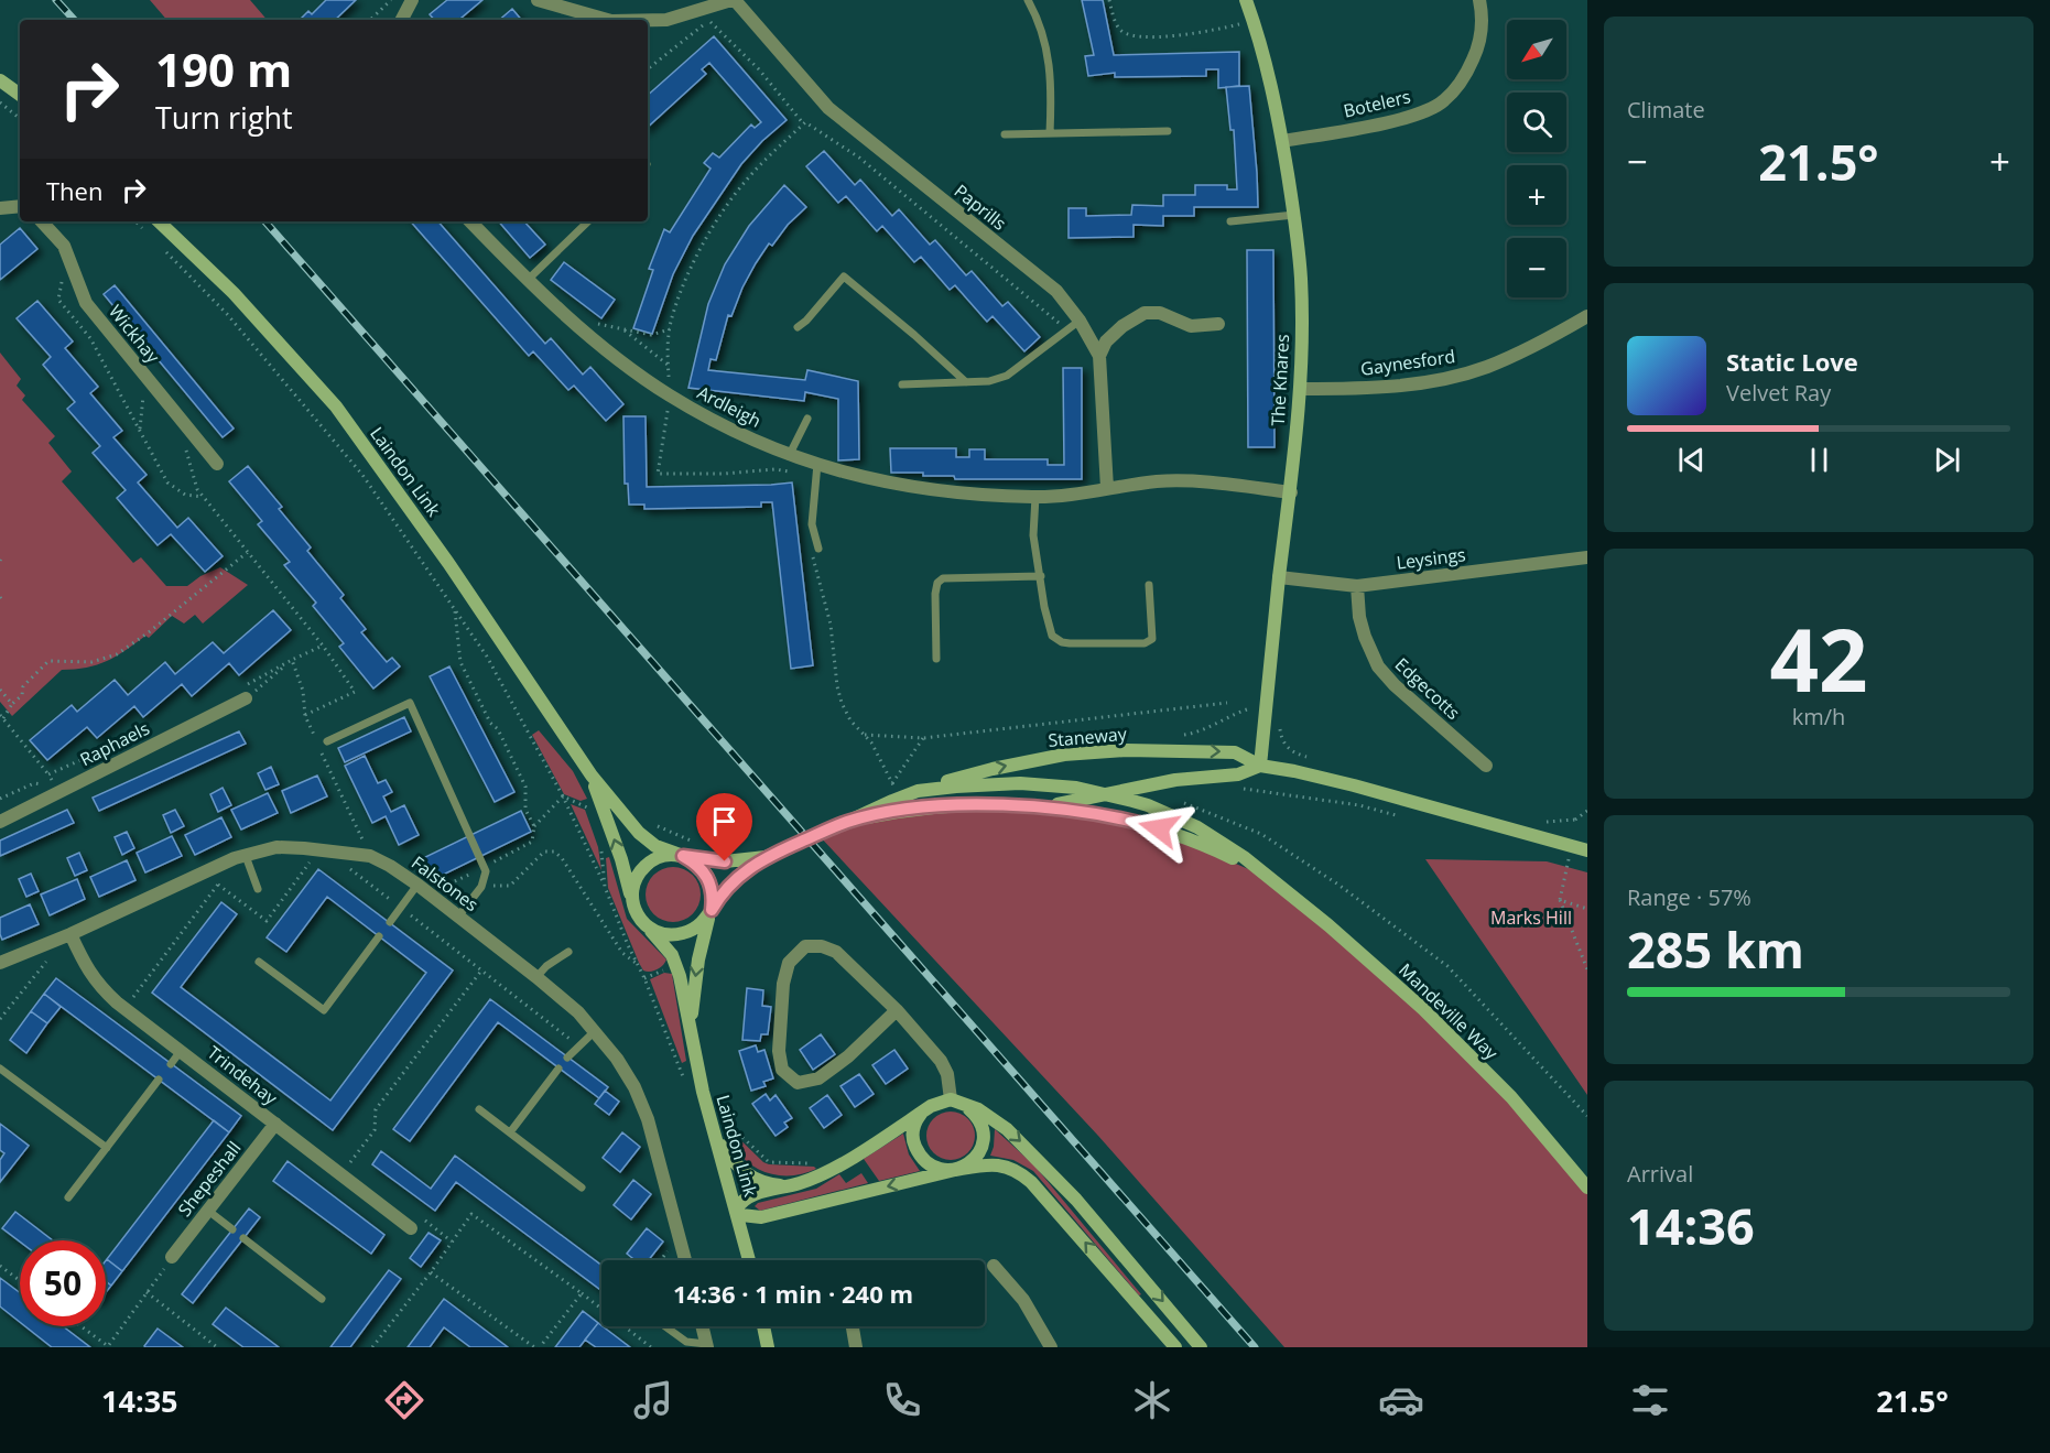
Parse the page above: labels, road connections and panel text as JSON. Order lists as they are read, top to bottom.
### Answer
{
  "streets": {
    "main road": [
      "The Knares",
      "Laindon Link",
      "Staneway",
      "Mandeville Way"
    ],
    "street": [
      "Botelers",
      "Paprills",
      "Wickhay",
      "Gaynesford",
      "Ardleigh",
      "Leysings",
      "Edgecotts",
      "Raphaels",
      "Falstones",
      "Trindehay",
      "Shepeshall"
    ]
  },
  "crossings": [
    ["Botelers", "The Knares"],
    ["Paprills", "Ardleigh"],
    ["Gaynesford", "The Knares"],
    ["The Knares", "Ardleigh"],
    ["The Knares", "Leysings"],
    ["The Knares", "Staneway"],
    ["Laindon Link", "Mandeville Way"],
    ["Leysings", "Edgecotts"],
    ["Staneway", "Mandeville Way"],
    ["Falstones", "Trindehay"],
    ["Trindehay", "Shepeshall"]
  ],
  "parks": ["Marks Hill"],
  "north": "bottom left",
  "page": {
    "tile": [
      "Climate",
      ["42", "km/h"],
      ["Range · 57%", "285 km"],
      ["Arrival", "14:36"]
    ],
    "map_buttons": ["+", "−"],
    "turn": ["190 m", "Turn right"],
    "heat": ["−", "21.5°", "+"],
    "then": "Then",
    "song": ["Static Love", "Velvet Ray"],
    "limit": "50",
    "trip": "14:36 · 1 min · 240 m",
    "tabs": ["14:35", "21.5°"]
  }
}
